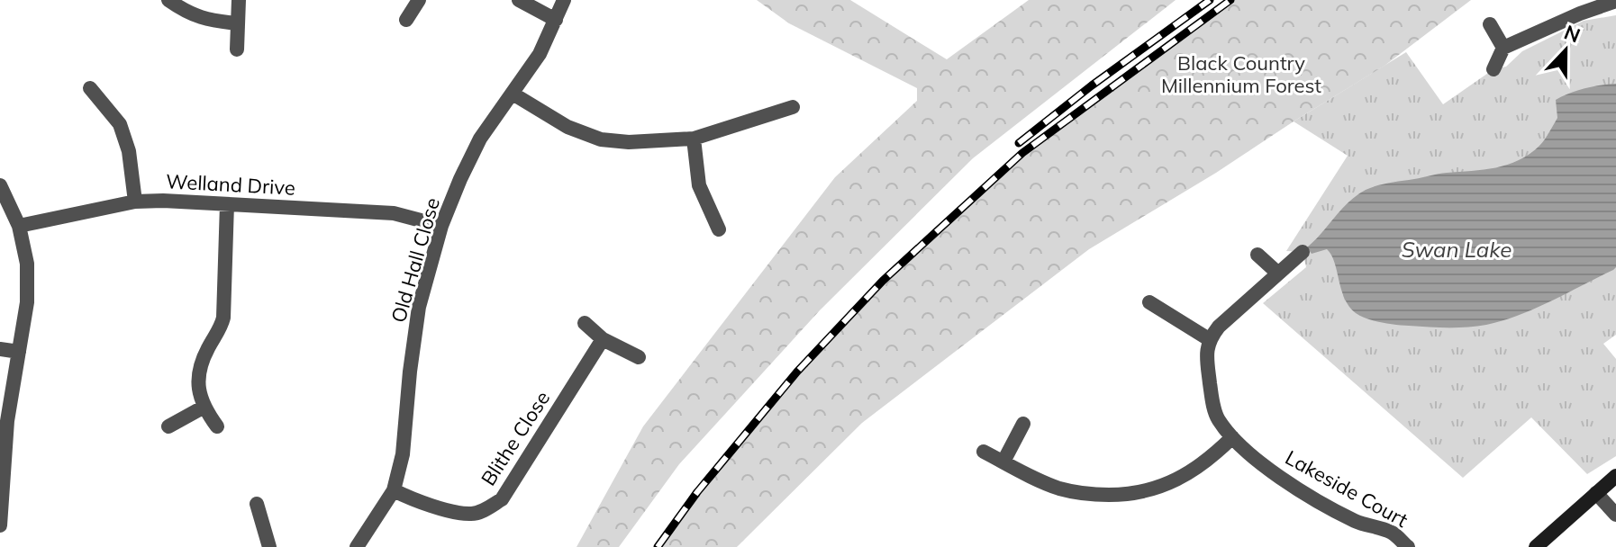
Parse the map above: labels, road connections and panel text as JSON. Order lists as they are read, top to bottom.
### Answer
{
  "streets": {
    "street": [
      "Welland Drive",
      "Old Hall Close",
      "Blithe Close",
      "Lakeside Court"
    ]
  },
  "crossings": [
    ["Welland Drive", "Old Hall Close"],
    ["Old Hall Close", "Blithe Close"]
  ],
  "water": ["Swan Lake"],
  "parks": ["Black Country Millennium Forest"],
  "north": "top"
}
